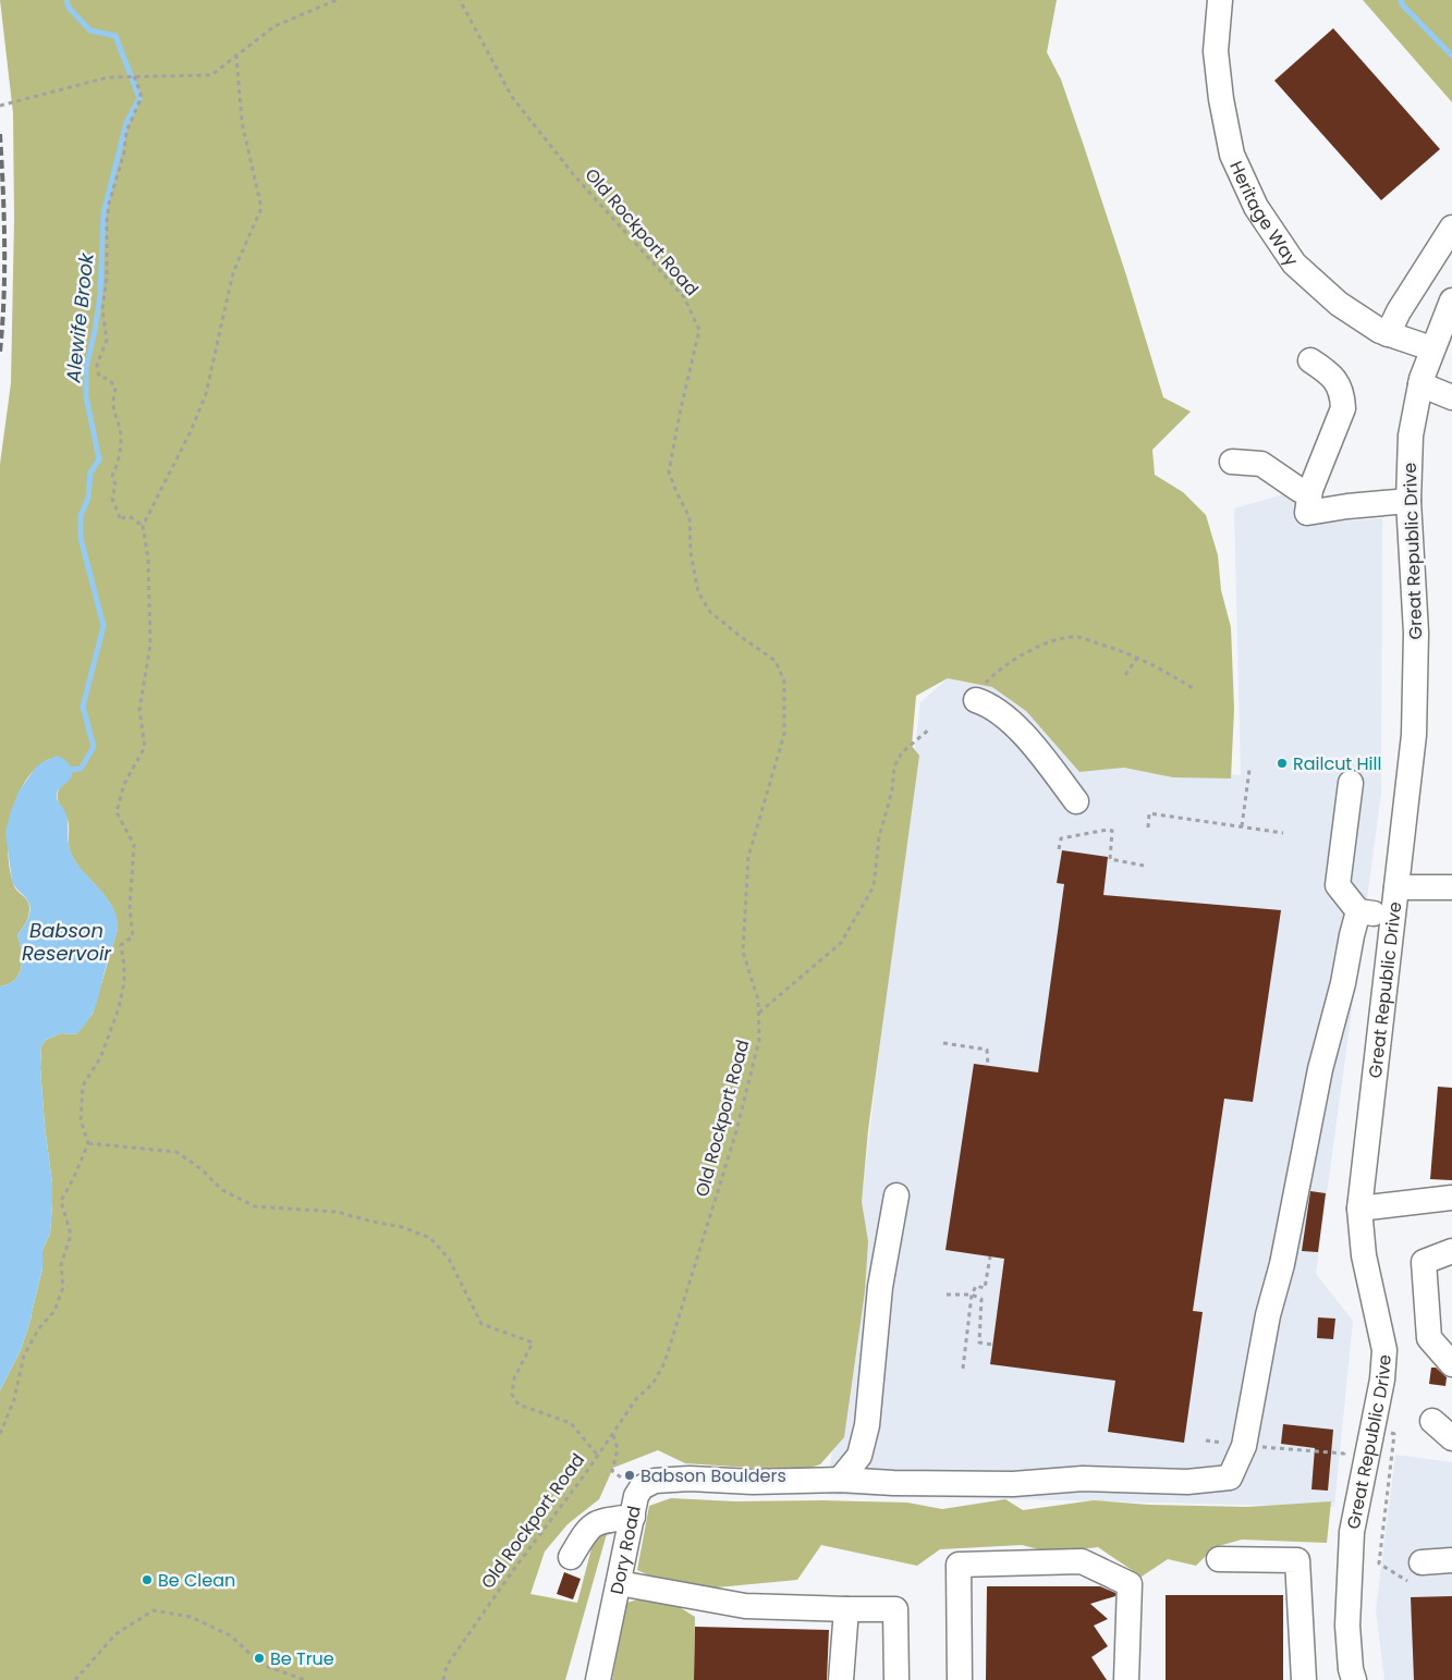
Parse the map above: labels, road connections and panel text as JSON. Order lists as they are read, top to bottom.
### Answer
{
  "streets": {
    "street": ["Heritage Way", "Great Republic Drive", "Dory Road"],
    "path": ["Old Rockport Road"]
  },
  "crossings": [
    ["Heritage Way", "Great Republic Drive"]
  ],
  "water": ["Alewife Brook", "Babson Reservoir"],
  "places": [
    "Railcut Hill",
    "Babson Boulders",
    "Be Clean",
    "Be True"
  ]
}
